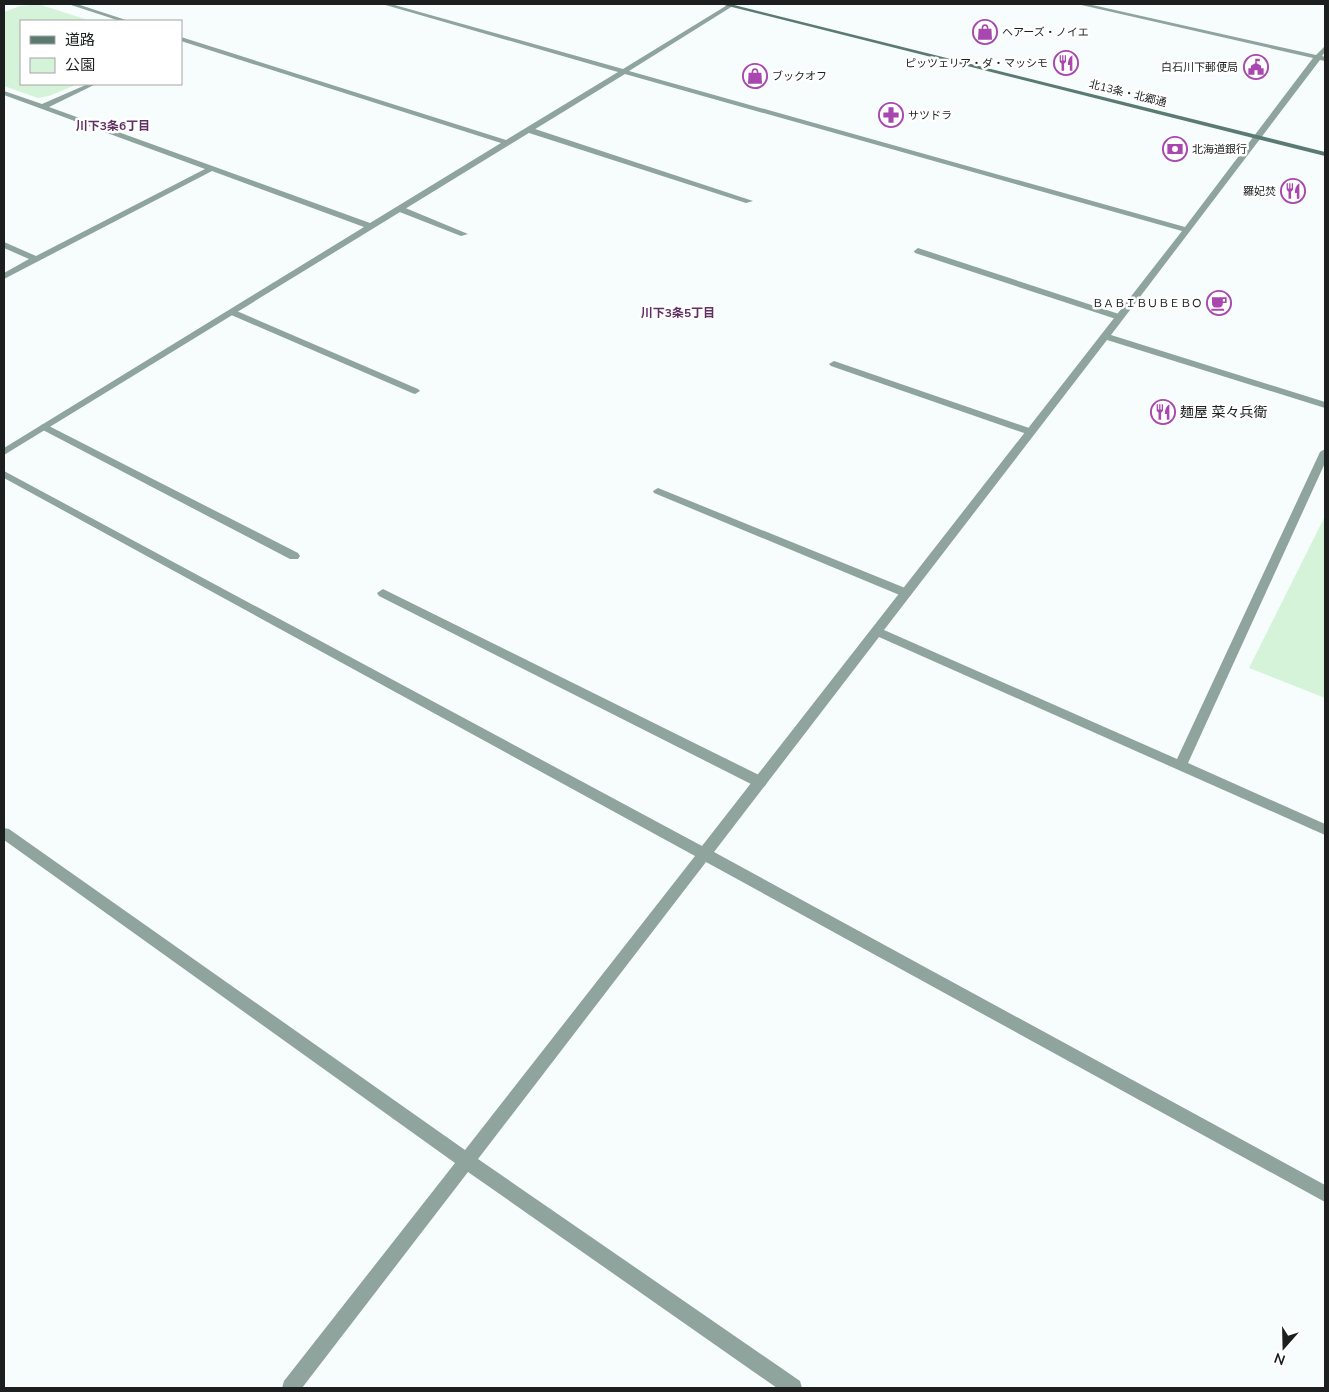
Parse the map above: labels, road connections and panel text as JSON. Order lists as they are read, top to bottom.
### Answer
{
  "streets": {
    "main road": ["北13条・北郷通"]
  },
  "districts": ["川下3条6丁目", "川下3条5丁目"],
  "places": {
    "shop": ["ヘアーズ・ノイエ", "ブックオフ"],
    "restaurant": ["ピッツェリア・ダ・マッシモ", "羅妃焚", "麺屋 菜々兵衛"],
    "public building": ["白石川下郵便局"],
    "pharmacy": ["サツドラ"],
    "bank": ["北海道銀行"],
    "cafe": ["ＢＡＢＩＢＵＢＥＢＯ"]
  },
  "legend": ["道路", "公園"],
  "north": "bottom"
}
